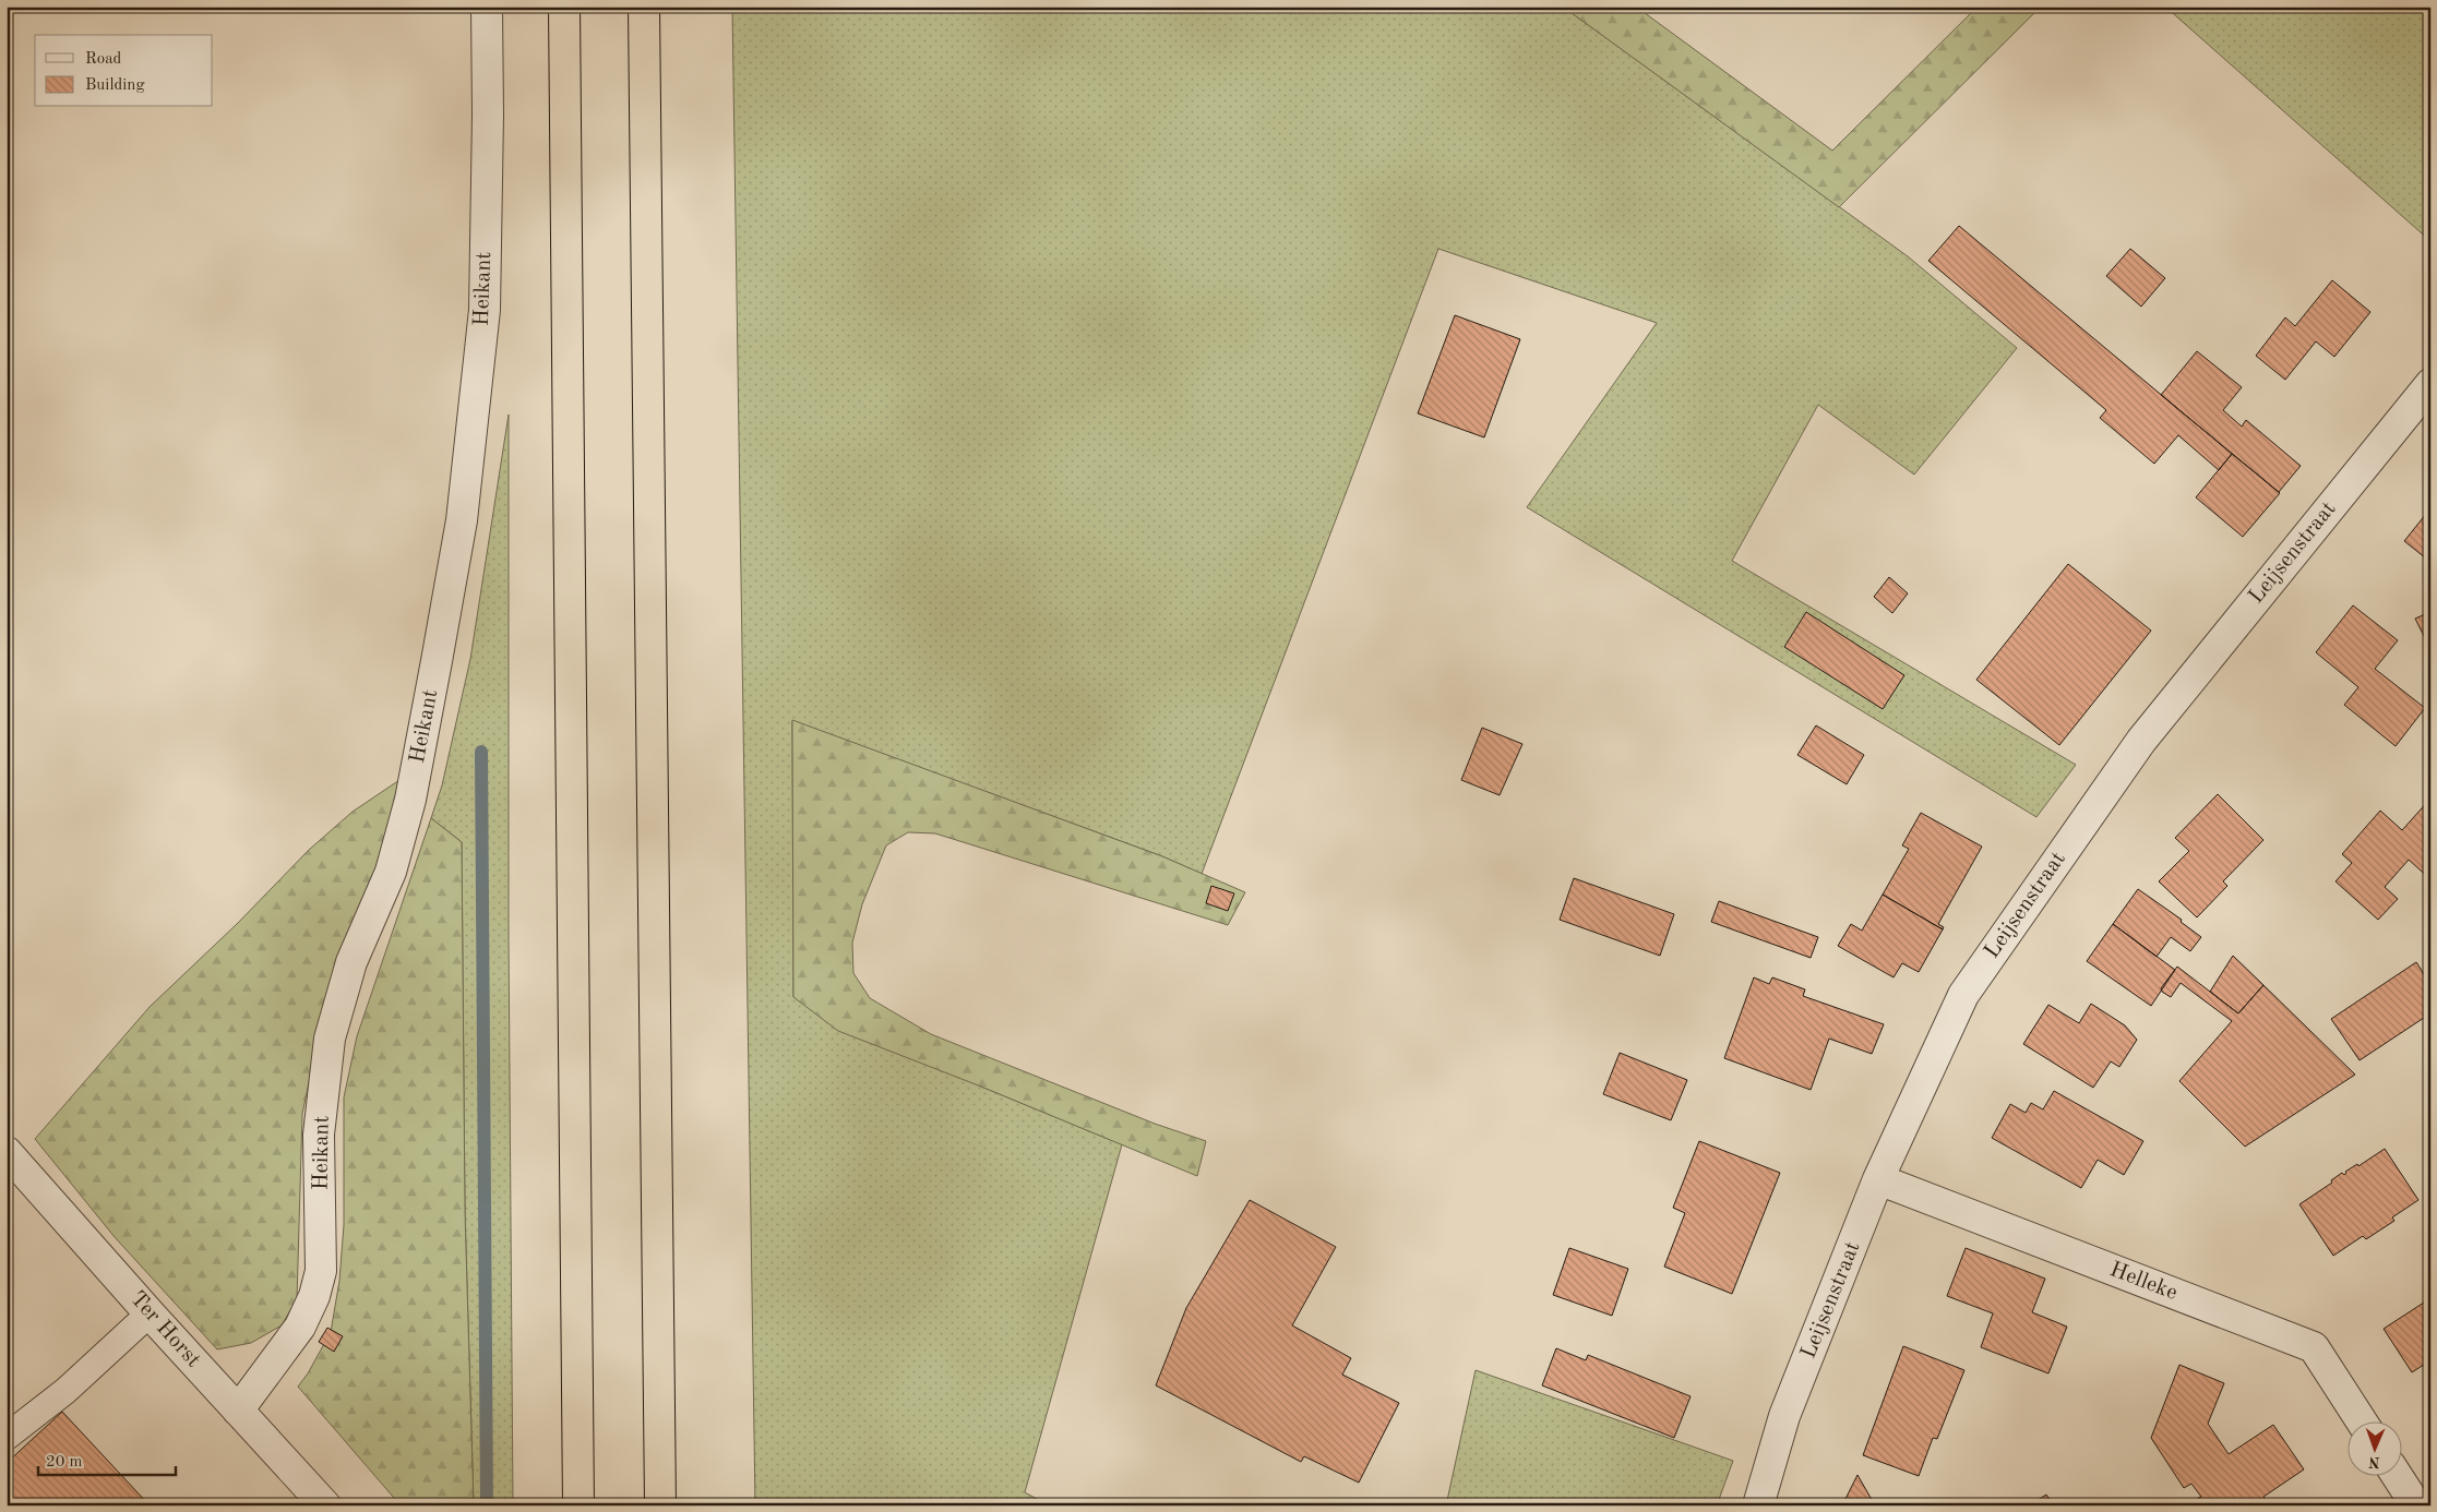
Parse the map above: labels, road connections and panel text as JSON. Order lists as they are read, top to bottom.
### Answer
{
  "streets": {
    "street": [
      "Heikant",
      "Leijsenstraat",
      "Helleke",
      "Ter Horst"
    ]
  },
  "crossings": [
    ["Heikant", "Ter Horst"],
    ["Leijsenstraat", "Helleke"]
  ],
  "legend": ["Road", "Building"],
  "scale_bar": "20 m",
  "north": "bottom"
}
